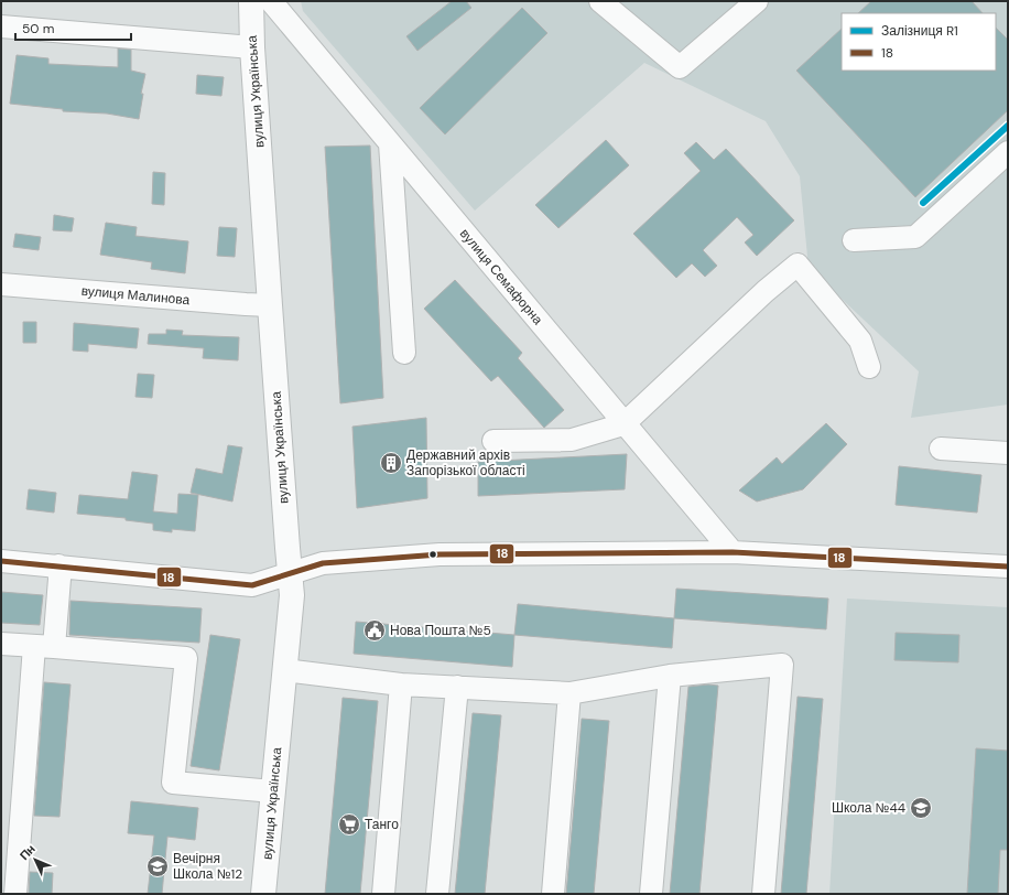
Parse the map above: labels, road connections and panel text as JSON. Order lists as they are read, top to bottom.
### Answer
{
  "streets": {
    "main road": ["вулиця Українська"],
    "street": ["вулиця Семафорна", "вулиця Малинова"]
  },
  "crossings": [
    ["вулиця Українська", "вулиця Малинова"]
  ],
  "places": {
    "building": ["Державний архів Запорізької області"],
    "public building": ["Нова Пошта №5"],
    "school or university": ["Школа №44", "Вечірня Школа №12"],
    "supermarket": ["Танго"]
  },
  "lines": ["rail line R1", "transit line 18"],
  "legend": ["Залізниця R1", "18"],
  "scale_bar": "50 m",
  "north": "top left"
}
